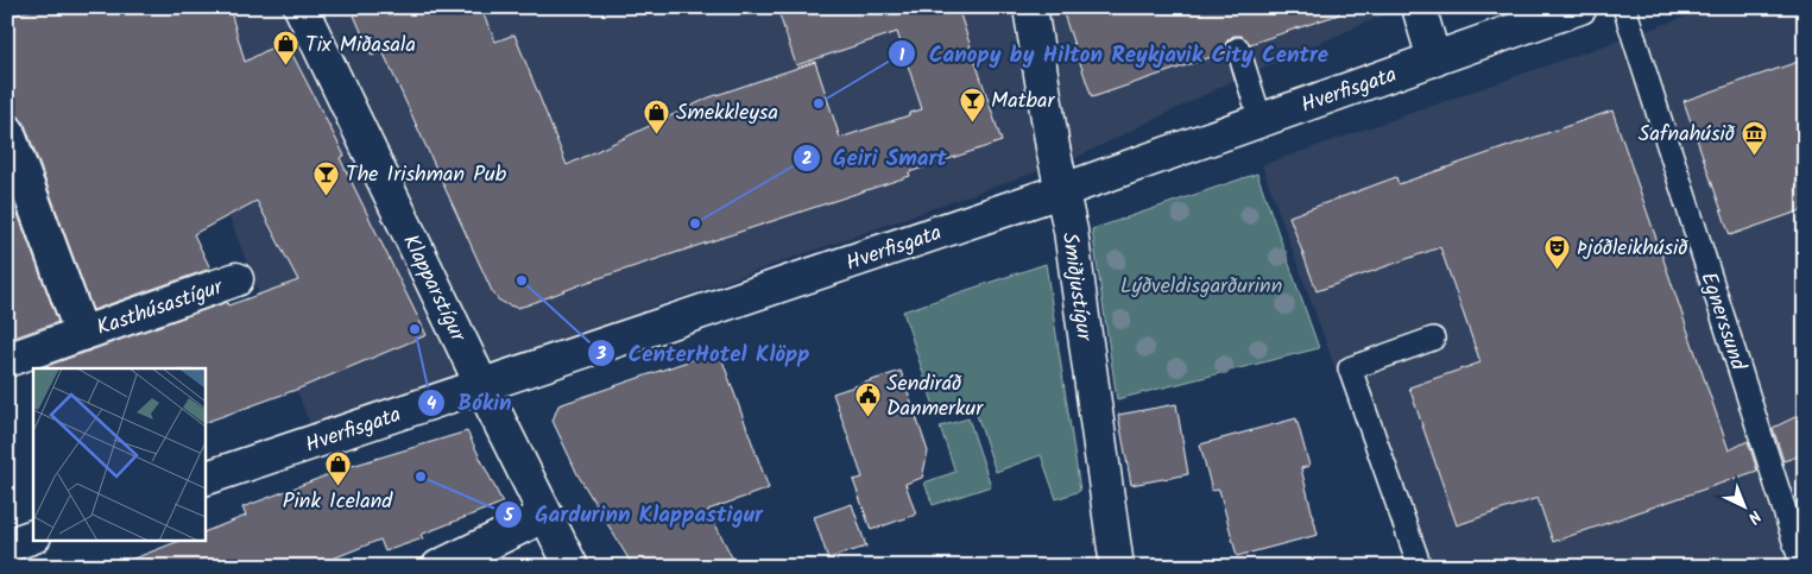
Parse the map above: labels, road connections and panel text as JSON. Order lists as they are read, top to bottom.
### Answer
{
  "streets": {
    "street": [
      "Hverfisgata",
      "Smiðjustígur",
      "Klapparstígur",
      "Kasthúsastígur"
    ],
    "lane": ["Egnerssund"]
  },
  "crossings": [
    ["Hverfisgata", "Smiðjustígur"],
    ["Hverfisgata", "Klapparstígur"]
  ],
  "parks": ["Lýðveldisgarðurinn"],
  "places": {
    "shop": ["Tix Miðasala", "Smekkleysa", "Pink Iceland"],
    "other": [
      "Canopy by Hilton Reykjavik City Centre",
      "Geiri Smart",
      "CenterHotel Klöpp",
      "Bókin",
      "Gardurinn Klappastigur"
    ],
    "bar": ["Matbar", "The Irishman Pub"],
    "museum": ["Safnahúsið"],
    "theatre": ["Þjóðleikhúsið"],
    "public building": ["Sendiráð Danmerkur"]
  },
  "north": "bottom right"
}
